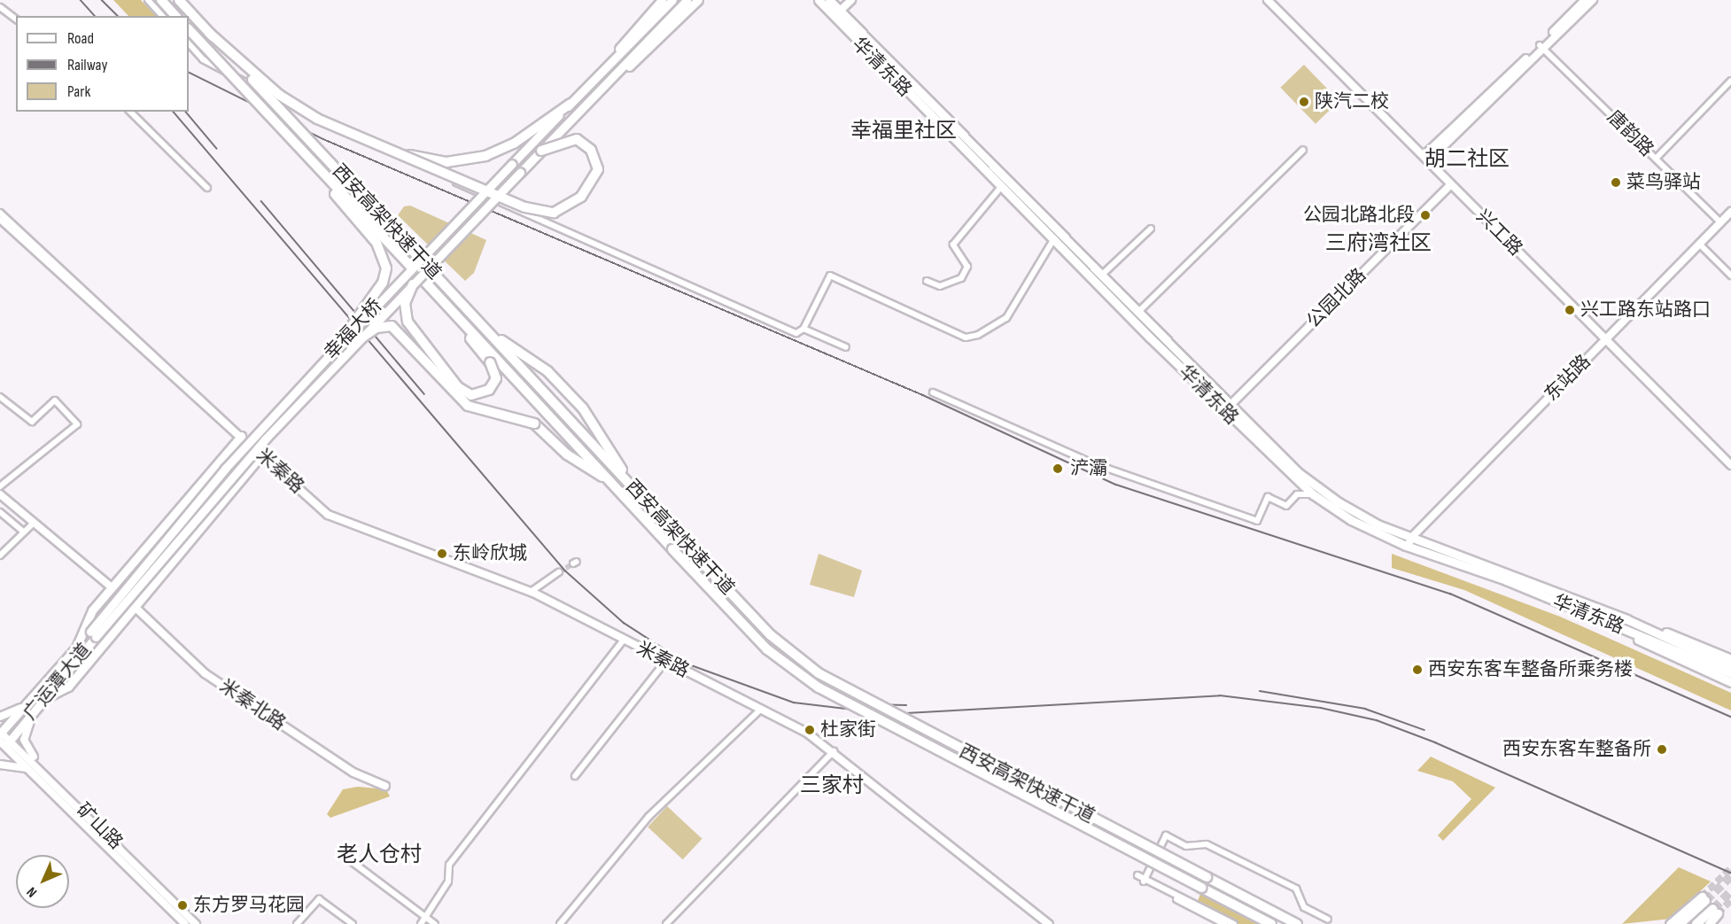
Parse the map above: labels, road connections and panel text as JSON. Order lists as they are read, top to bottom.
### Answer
{
  "streets": {
    "highway": ["西安高架快速干道"],
    "main road": ["华清东路", "幸福大桥", "广运潭大道"],
    "street": [
      "唐韵路",
      "兴工路",
      "公园北路",
      "东站路",
      "米秦路",
      "米秦北路",
      "矿山路"
    ]
  },
  "crossings": [
    ["华清东路", "公园北路"],
    ["华清东路", "东站路"],
    ["唐韵路", "东站路"],
    ["兴工路", "公园北路"],
    ["兴工路", "东站路"],
    ["幸福大桥", "广运潭大道"],
    ["广运潭大道", "矿山路"]
  ],
  "districts": [
    "幸福里社区",
    "胡二社区",
    "三府湾社区",
    "三家村",
    "老人仓村"
  ],
  "places": [
    "陕汽二校",
    "菜鸟驿站",
    "公园北路北段",
    "兴工路东站路口",
    "浐灞",
    "东岭欣城",
    "西安东客车整备所乘务楼",
    "杜家街",
    "西安东客车整备所",
    "东方罗马花园"
  ],
  "legend": ["Road", "Railway", "Park"],
  "north": "bottom left"
}
